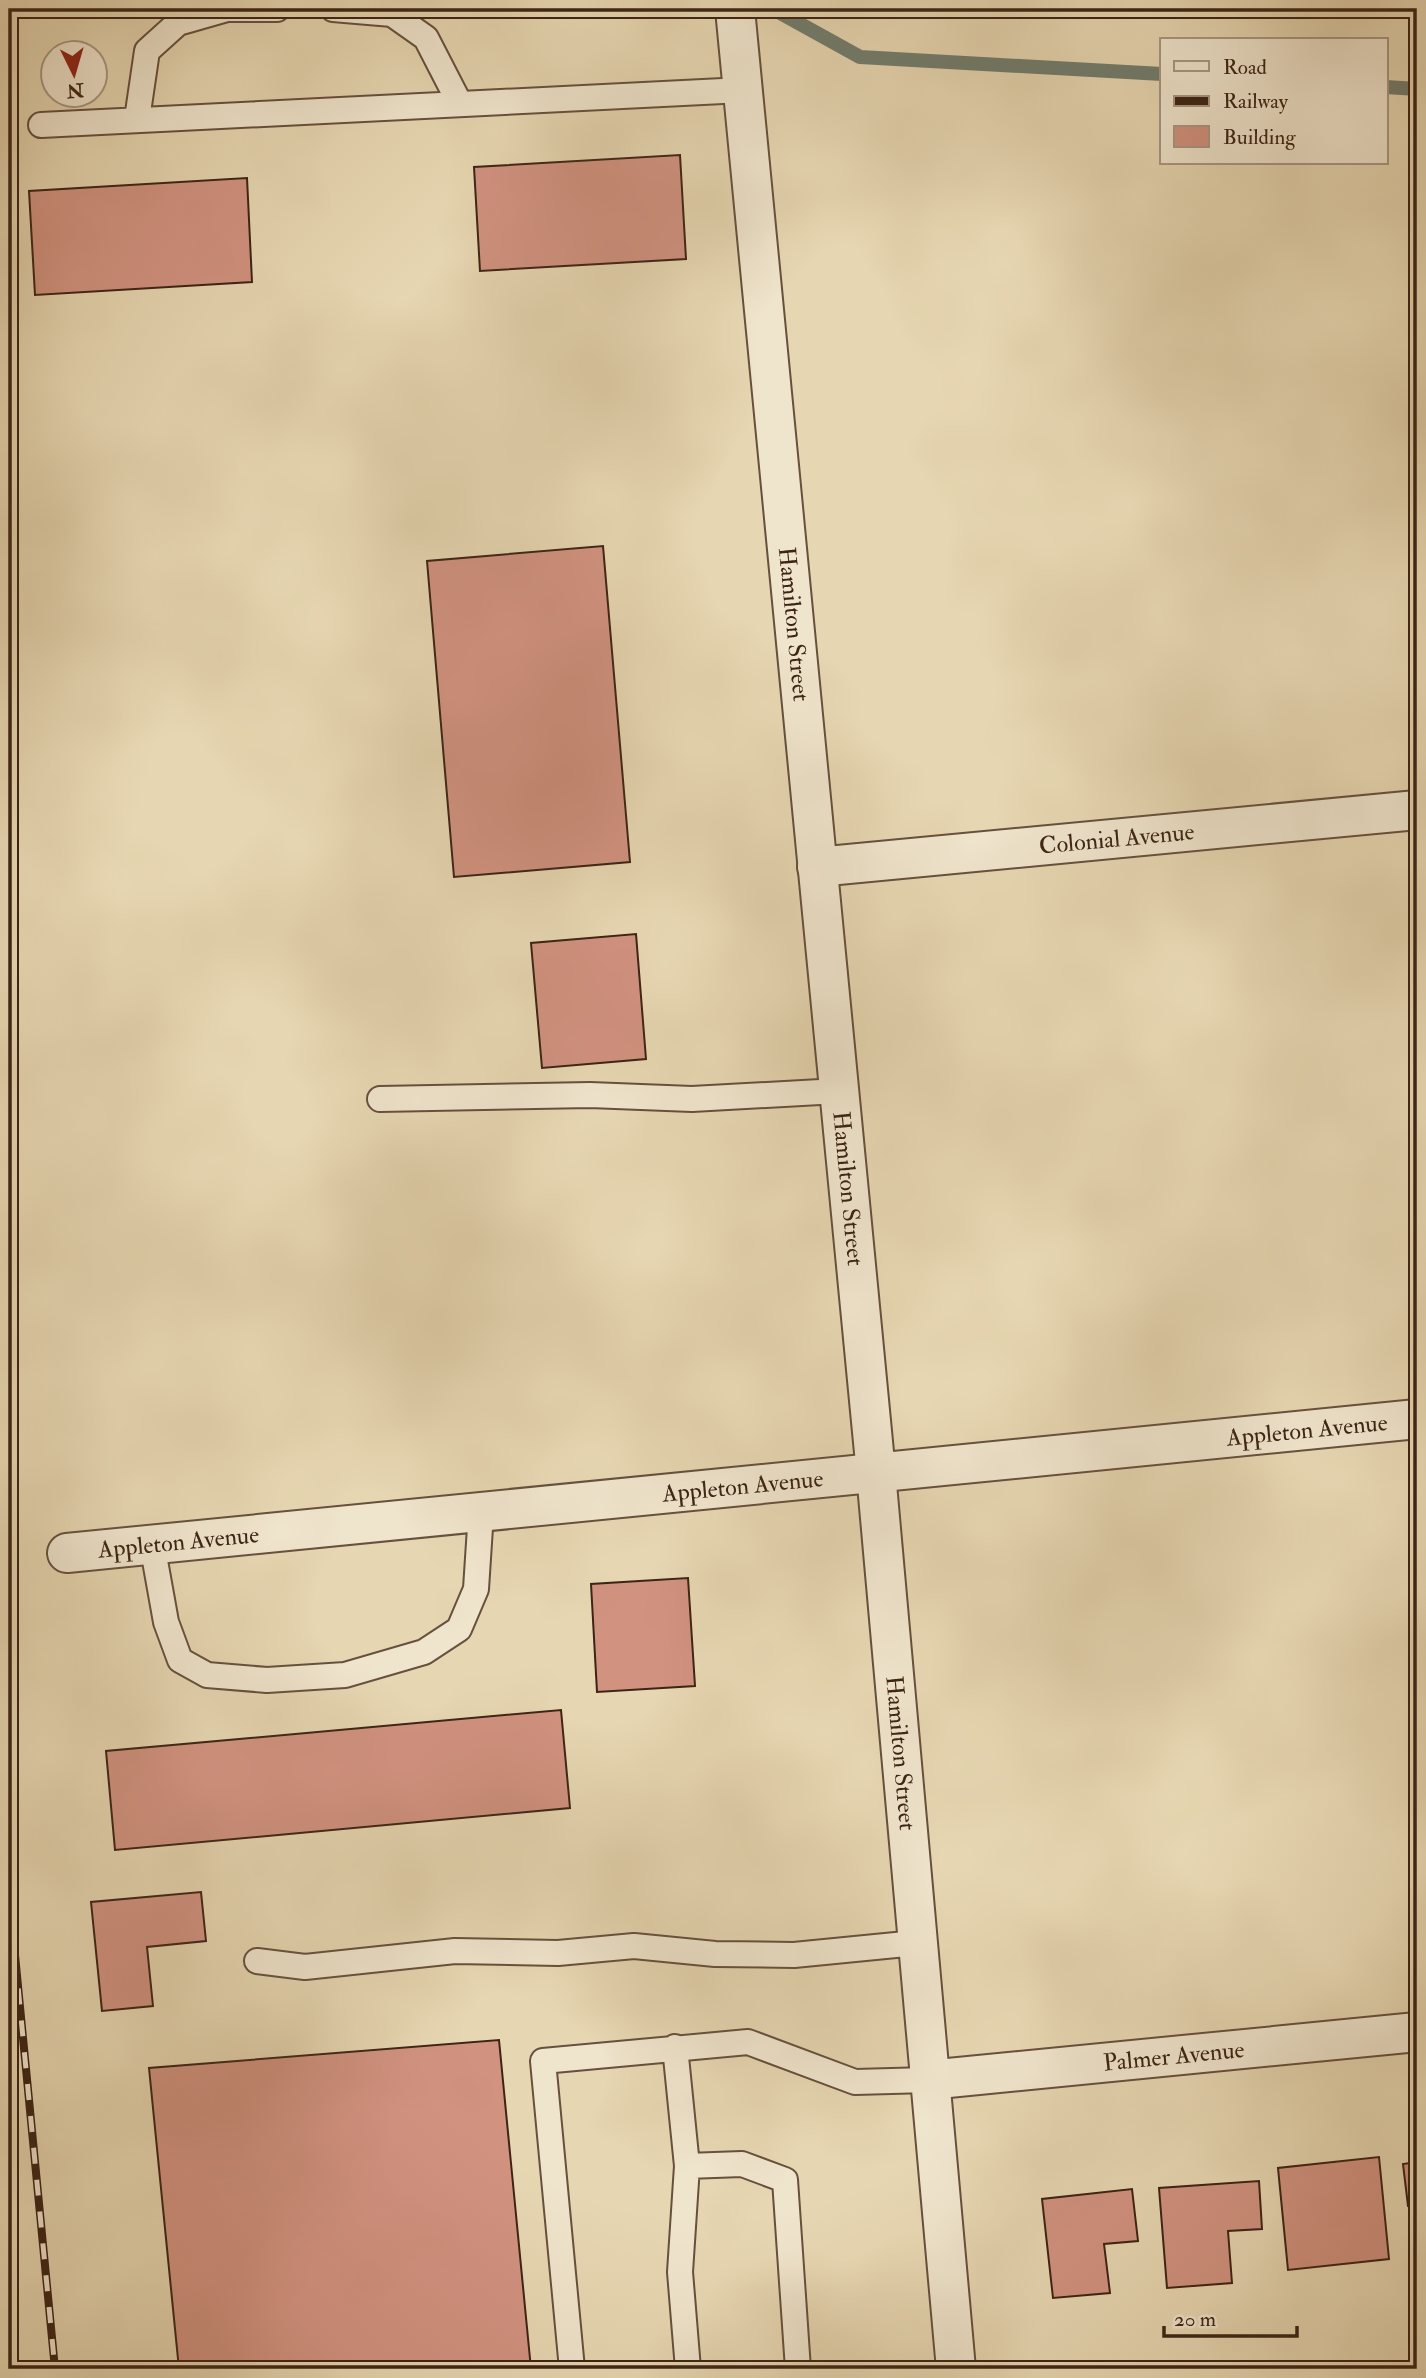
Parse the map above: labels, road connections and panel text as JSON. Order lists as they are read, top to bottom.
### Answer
{
  "streets": {
    "street": [
      "Hamilton Street",
      "Colonial Avenue",
      "Appleton Avenue",
      "Palmer Avenue"
    ]
  },
  "crossings": [
    ["Hamilton Street", "Colonial Avenue"],
    ["Hamilton Street", "Appleton Avenue"],
    ["Hamilton Street", "Palmer Avenue"]
  ],
  "legend": ["Road", "Railway", "Building"],
  "scale_bar": "20 m",
  "north": "bottom"
}
